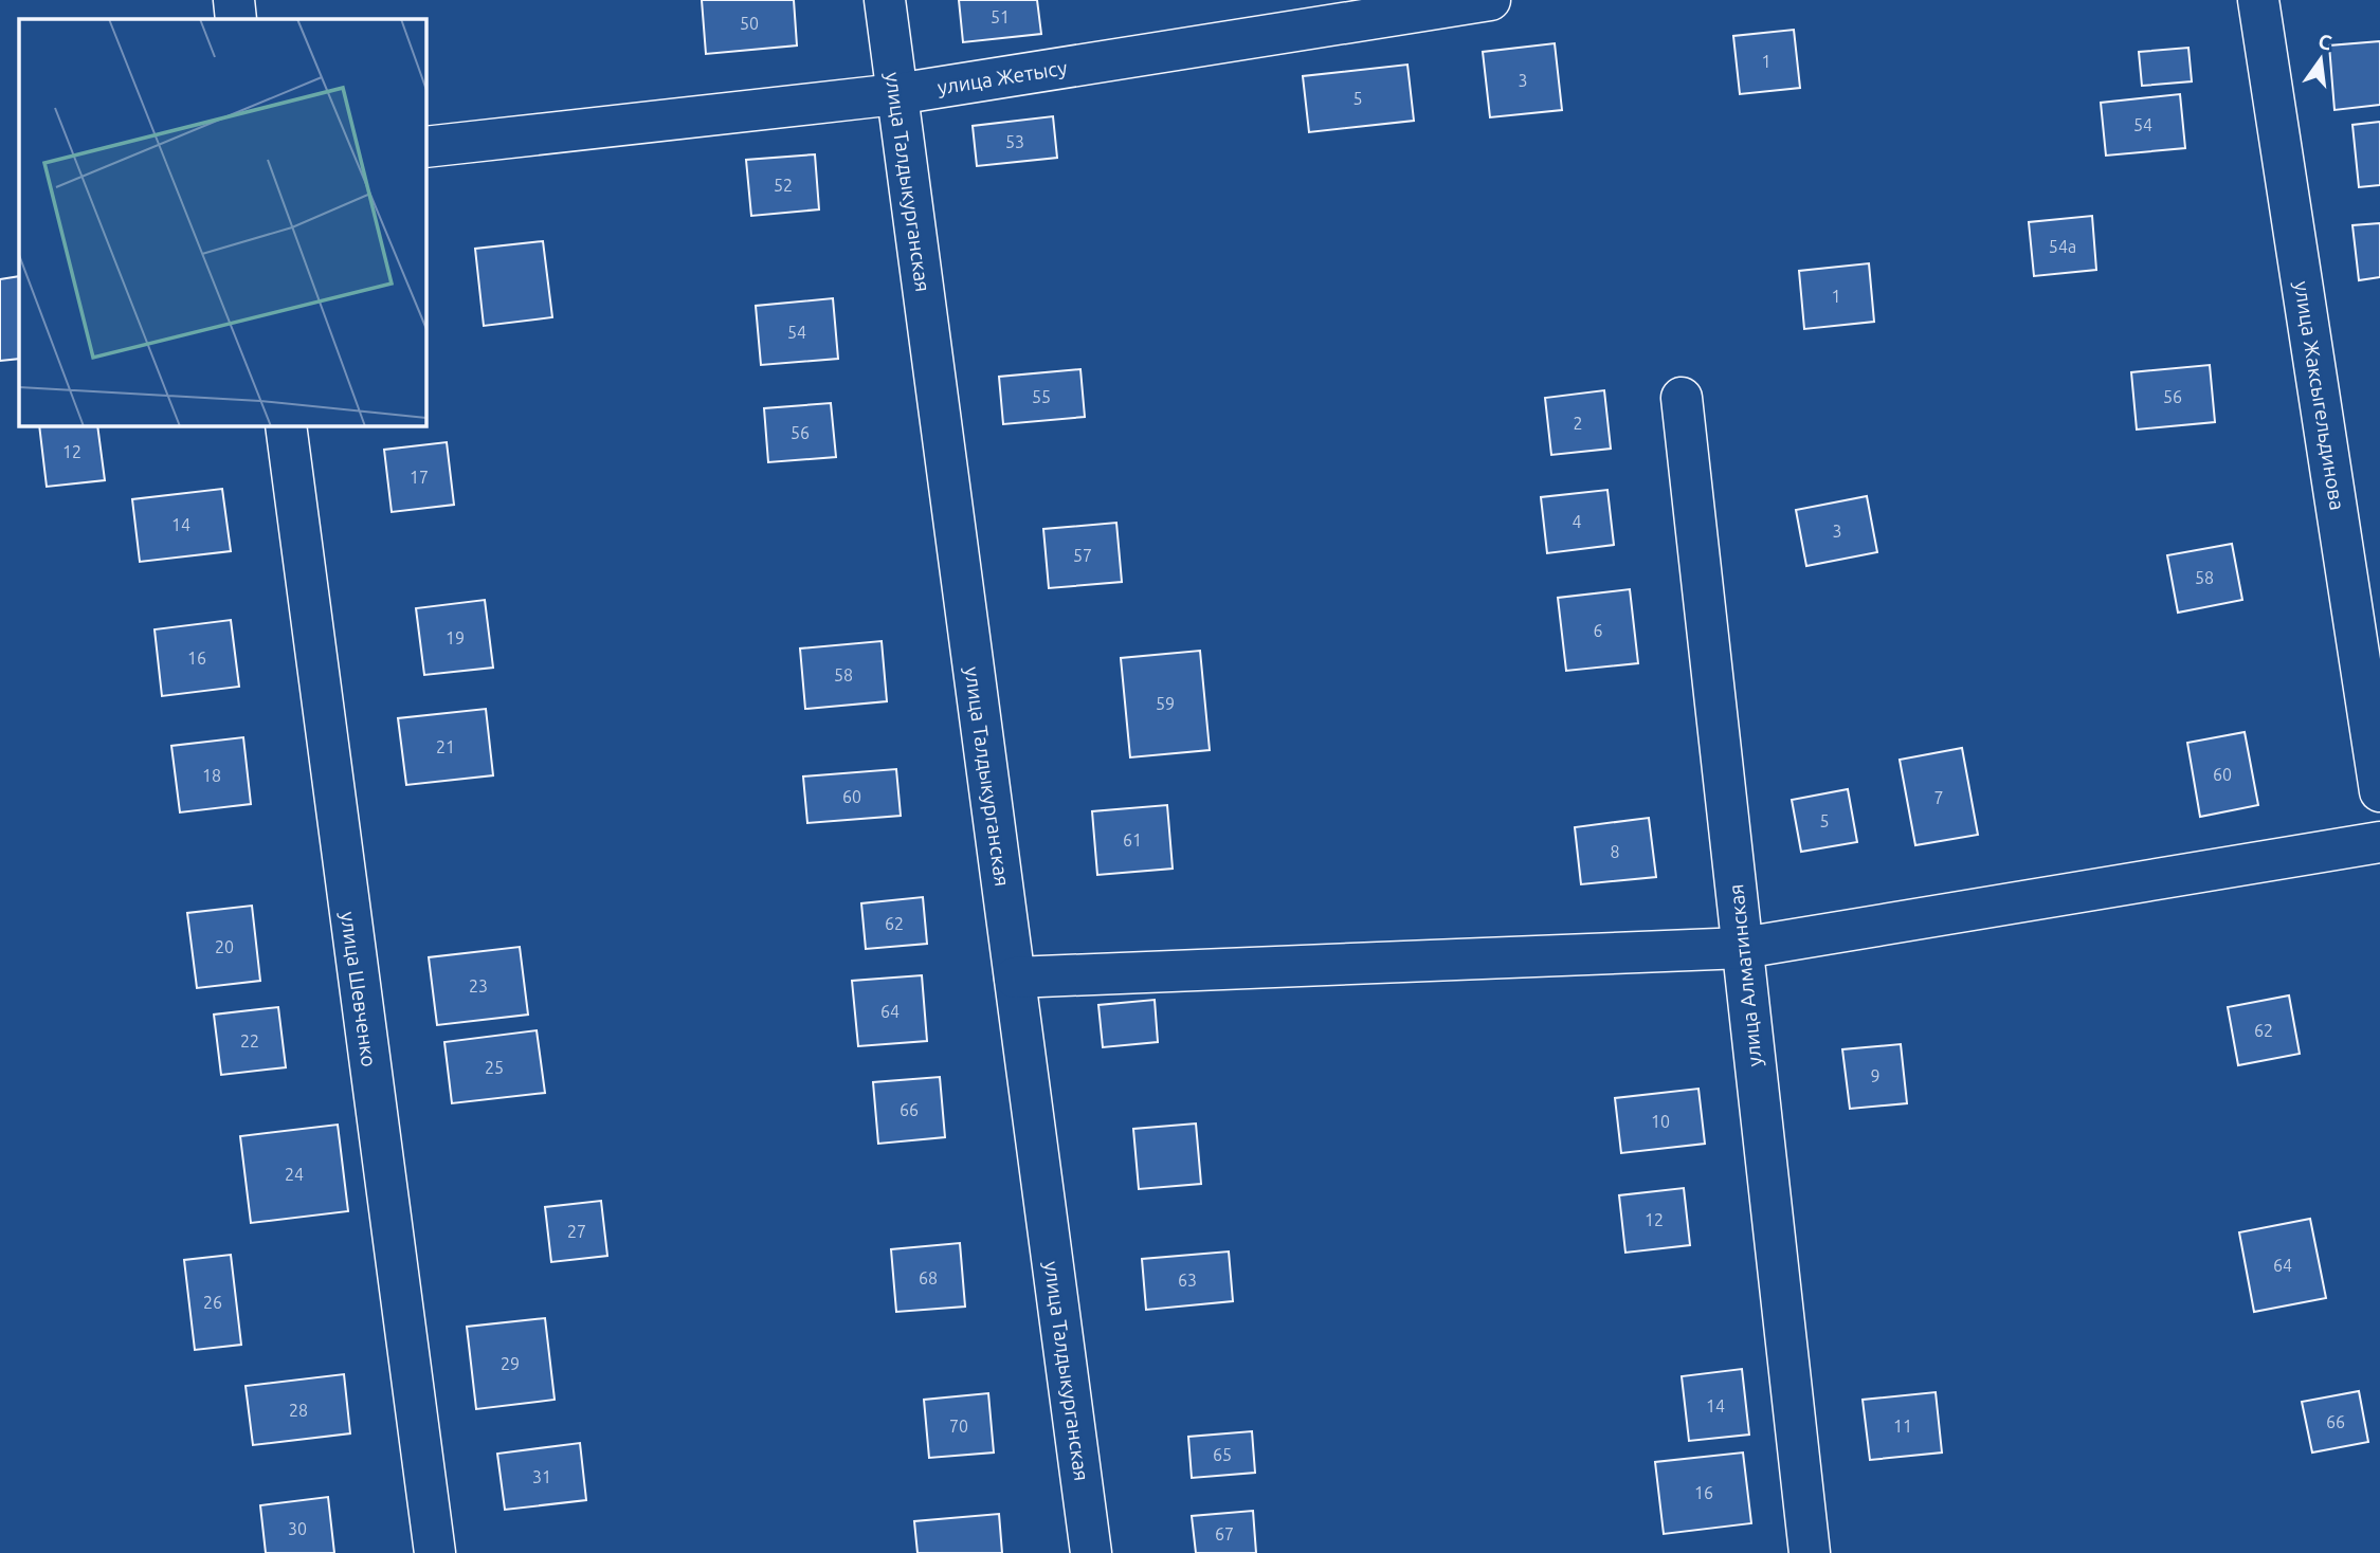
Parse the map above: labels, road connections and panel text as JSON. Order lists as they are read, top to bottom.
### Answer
{
  "streets": {
    "street": [
      "улица Жетысу",
      "улица Талдыкурганская",
      "улица Жаксыгельдинова",
      "улица Алматинская",
      "улица Шевченко"
    ]
  },
  "crossings": [
    ["улица Жетысу", "улица Талдыкурганская"]
  ],
  "house_numbers": [
    "51",
    "50",
    "1",
    "3",
    "5",
    "54",
    "53",
    "52",
    "54а",
    "1",
    "54",
    "55",
    "56",
    "2",
    "56",
    "12",
    "17",
    "4",
    "14",
    "3",
    "57",
    "58",
    "6",
    "19",
    "16",
    "58",
    "59",
    "21",
    "60",
    "18",
    "60",
    "7",
    "5",
    "61",
    "8",
    "62",
    "20",
    "23",
    "64",
    "62",
    "22",
    "25",
    "9",
    "66",
    "10",
    "24",
    "12",
    "27",
    "64",
    "68",
    "63",
    "26",
    "29",
    "14",
    "28",
    "66",
    "70",
    "11",
    "65",
    "31",
    "16",
    "30",
    "67"
  ],
  "north": "top"
}
